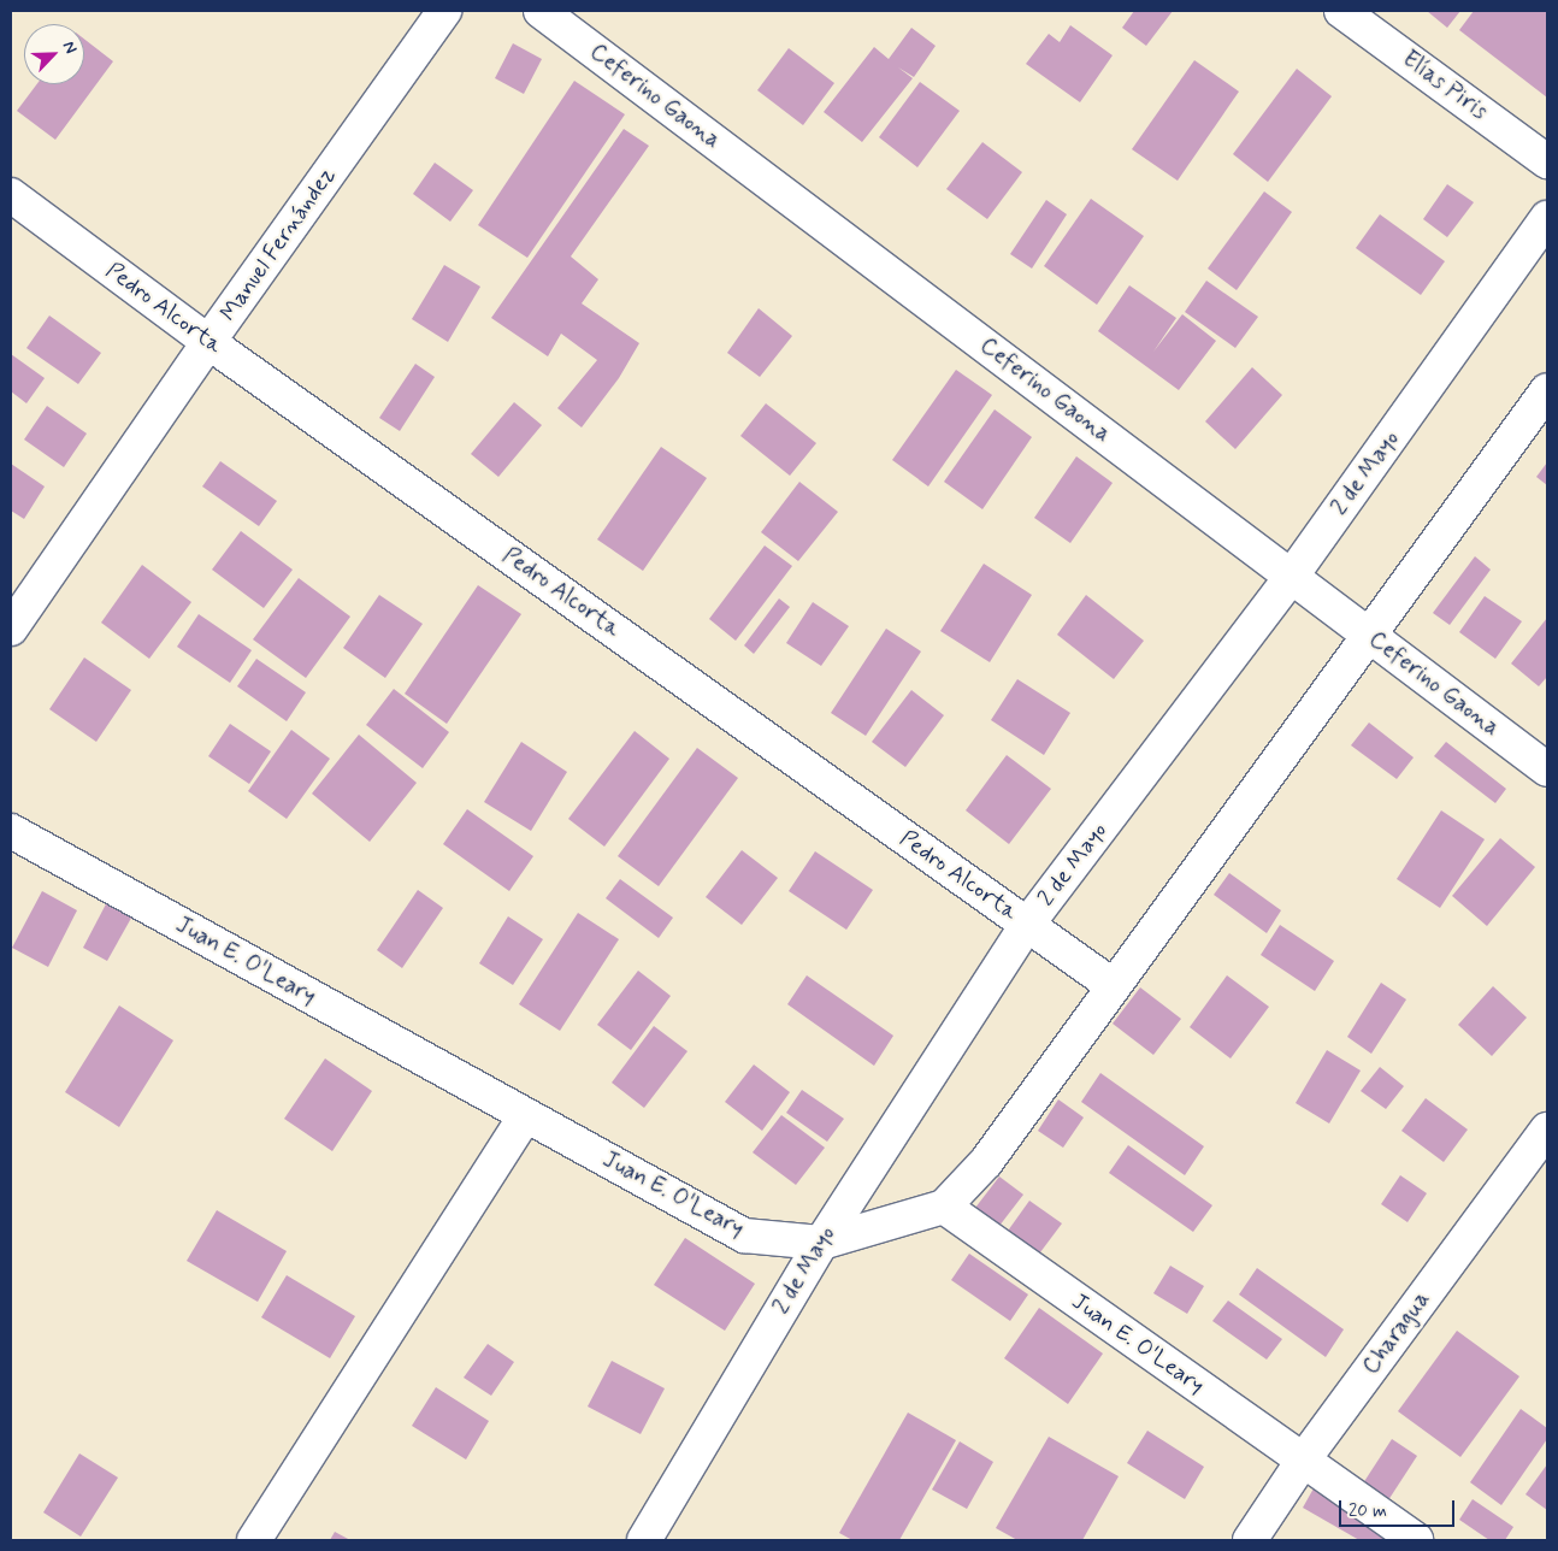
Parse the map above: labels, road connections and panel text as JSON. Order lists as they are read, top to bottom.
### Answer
{
  "streets": {
    "street": [
      "Elías Piris",
      "Ceferino Gaona",
      "Manuel Fernández",
      "Pedro Alcorta",
      "2 de Mayo",
      "Juan E. O'Leary",
      "Charagua"
    ]
  },
  "crossings": [
    ["Ceferino Gaona", "2 de Mayo"],
    ["Manuel Fernández", "Pedro Alcorta"],
    ["Pedro Alcorta", "2 de Mayo"],
    ["2 de Mayo", "Juan E. O'Leary"],
    ["Juan E. O'Leary", "Charagua"]
  ],
  "scale_bar": "20 m",
  "north": "top right"
}
